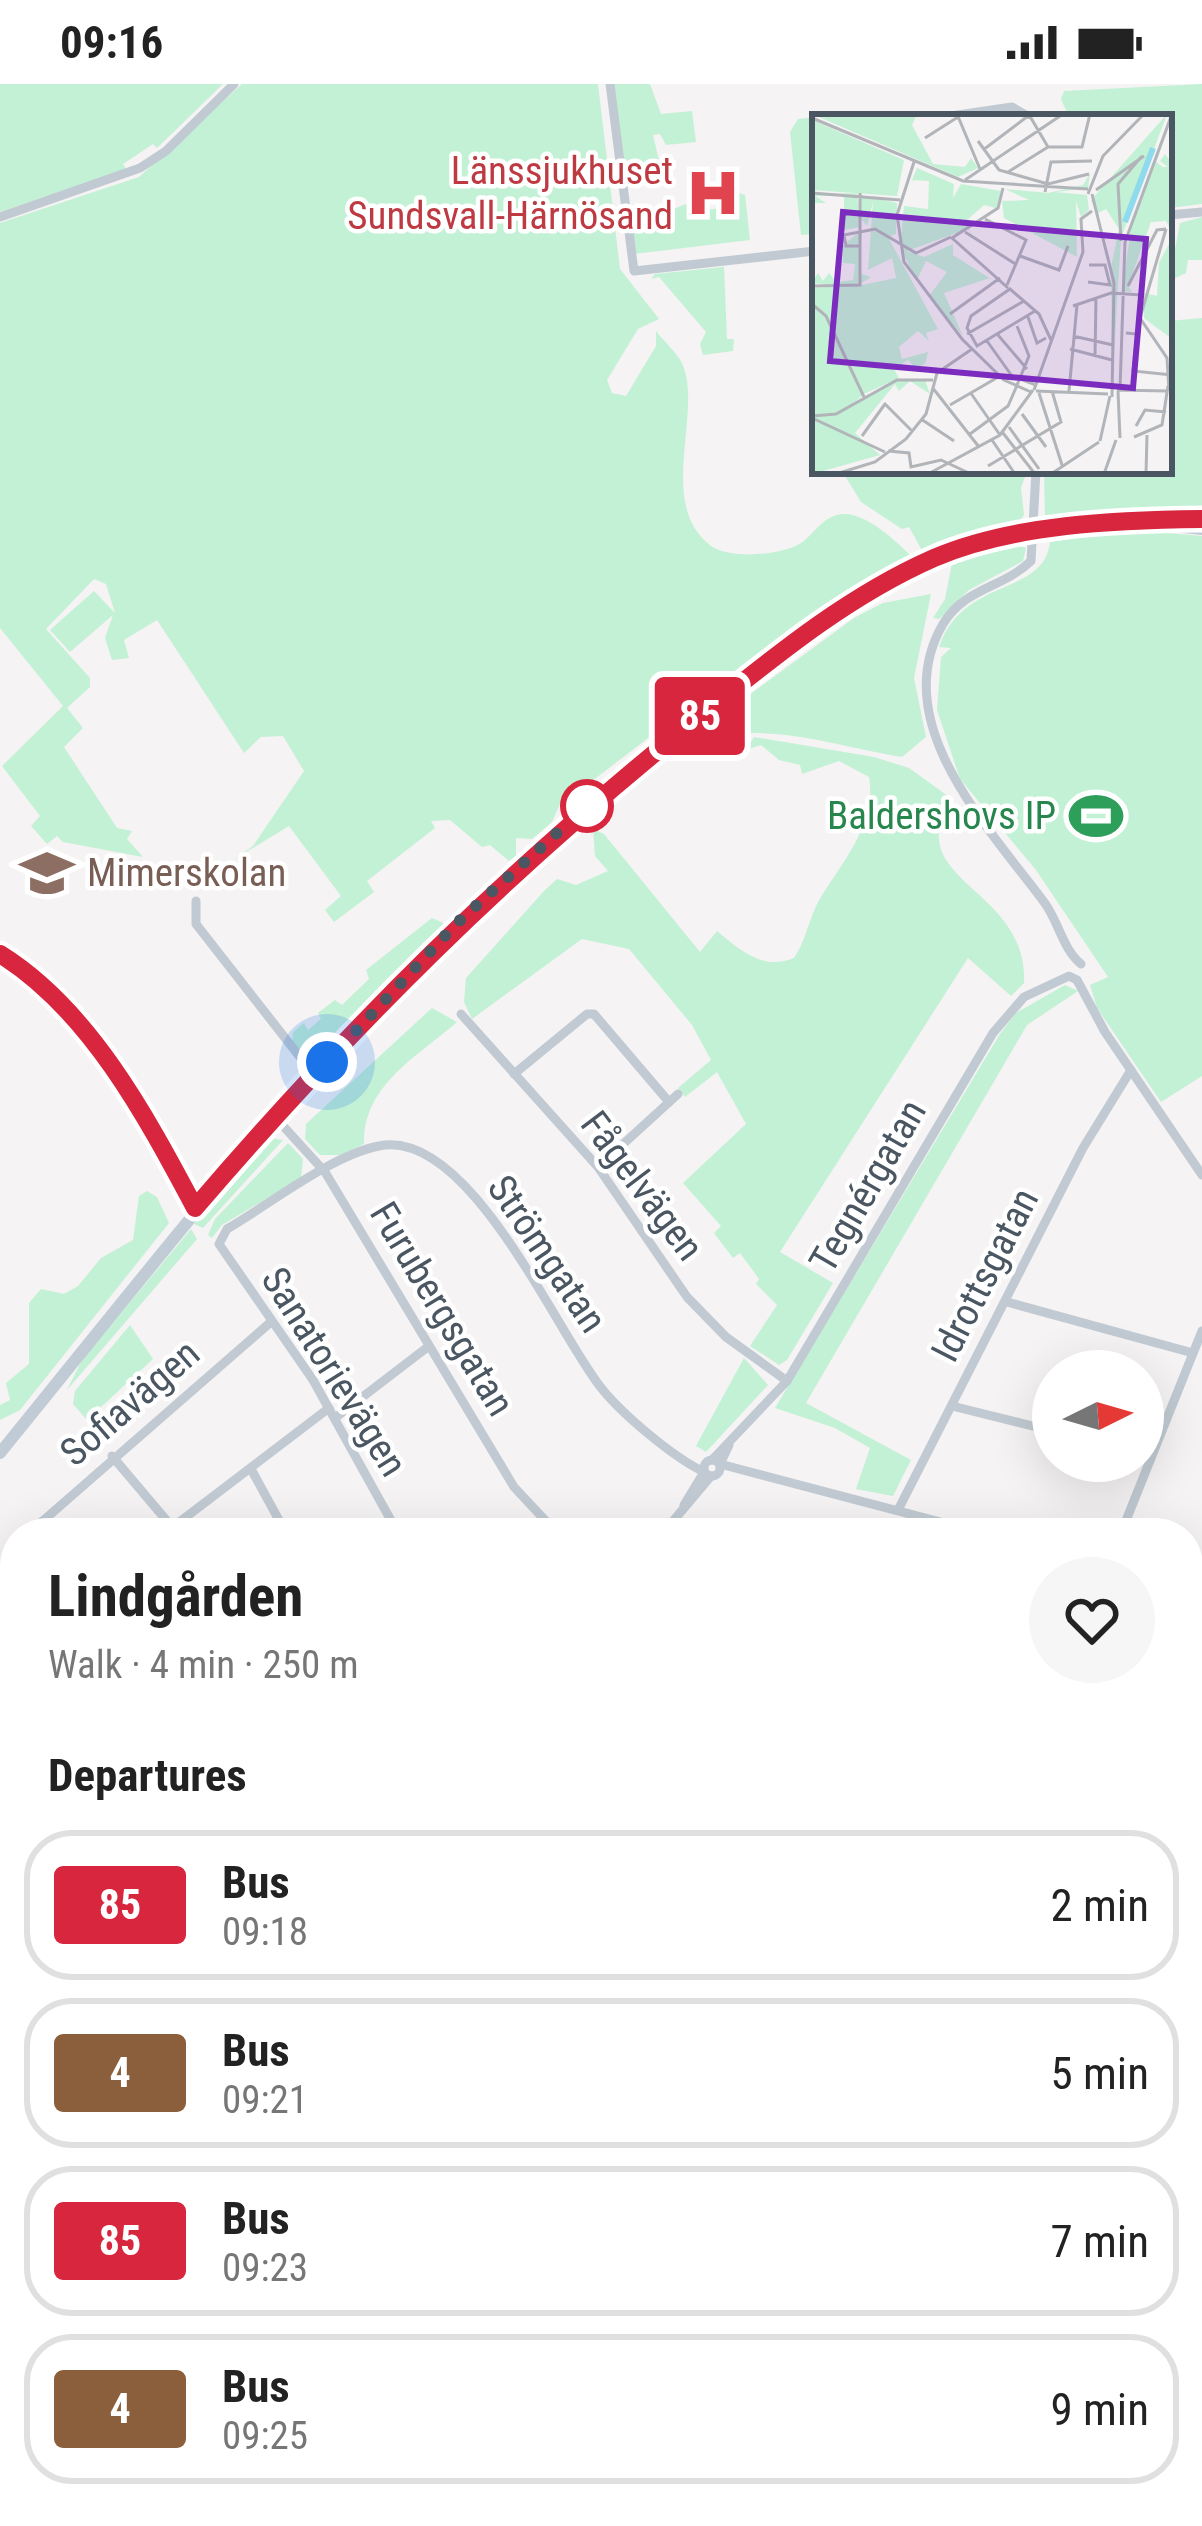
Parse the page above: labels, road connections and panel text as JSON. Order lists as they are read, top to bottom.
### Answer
{
  "streets": {
    "street": [
      "Fågelvägen",
      "Tegnérgatan",
      "Strömgatan",
      "Idrottsgatan",
      "Furubergsgatan",
      "Sanatorievägen",
      "Sofiavägen"
    ]
  },
  "crossings": [
    ["Fågelvägen", "Tegnérgatan"],
    ["Tegnérgatan", "Strömgatan"],
    ["Tegnérgatan", "Idrottsgatan"],
    ["Strömgatan", "Idrottsgatan"],
    ["Strömgatan", "Furubergsgatan"],
    ["Strömgatan", "Sanatorievägen"],
    ["Sanatorievägen", "Sofiavägen"]
  ],
  "places": {
    "hospital": ["Länssjukhuset Sundsvall-Härnösand"],
    "sports": ["Baldershovs IP"],
    "school or university": ["Mimerskolan"]
  },
  "lines": ["bus line 85"],
  "north": "right",
  "page": {
    "status": "09:16",
    "on_map": "85",
    "heading": [
      ["Lindgården", "Walk · 4 min · 250 m"],
      "Departures"
    ],
    "list": [
      {
        "mark": "85",
        "name": "Bus",
        "note": "09:18",
        "value": "2 min"
      },
      {
        "mark": "4",
        "name": "Bus",
        "note": "09:21",
        "value": "5 min"
      },
      {
        "mark": "85",
        "name": "Bus",
        "note": "09:23",
        "value": "7 min"
      },
      {
        "mark": "4",
        "name": "Bus",
        "note": "09:25",
        "value": "9 min"
      }
    ]
  }
}
